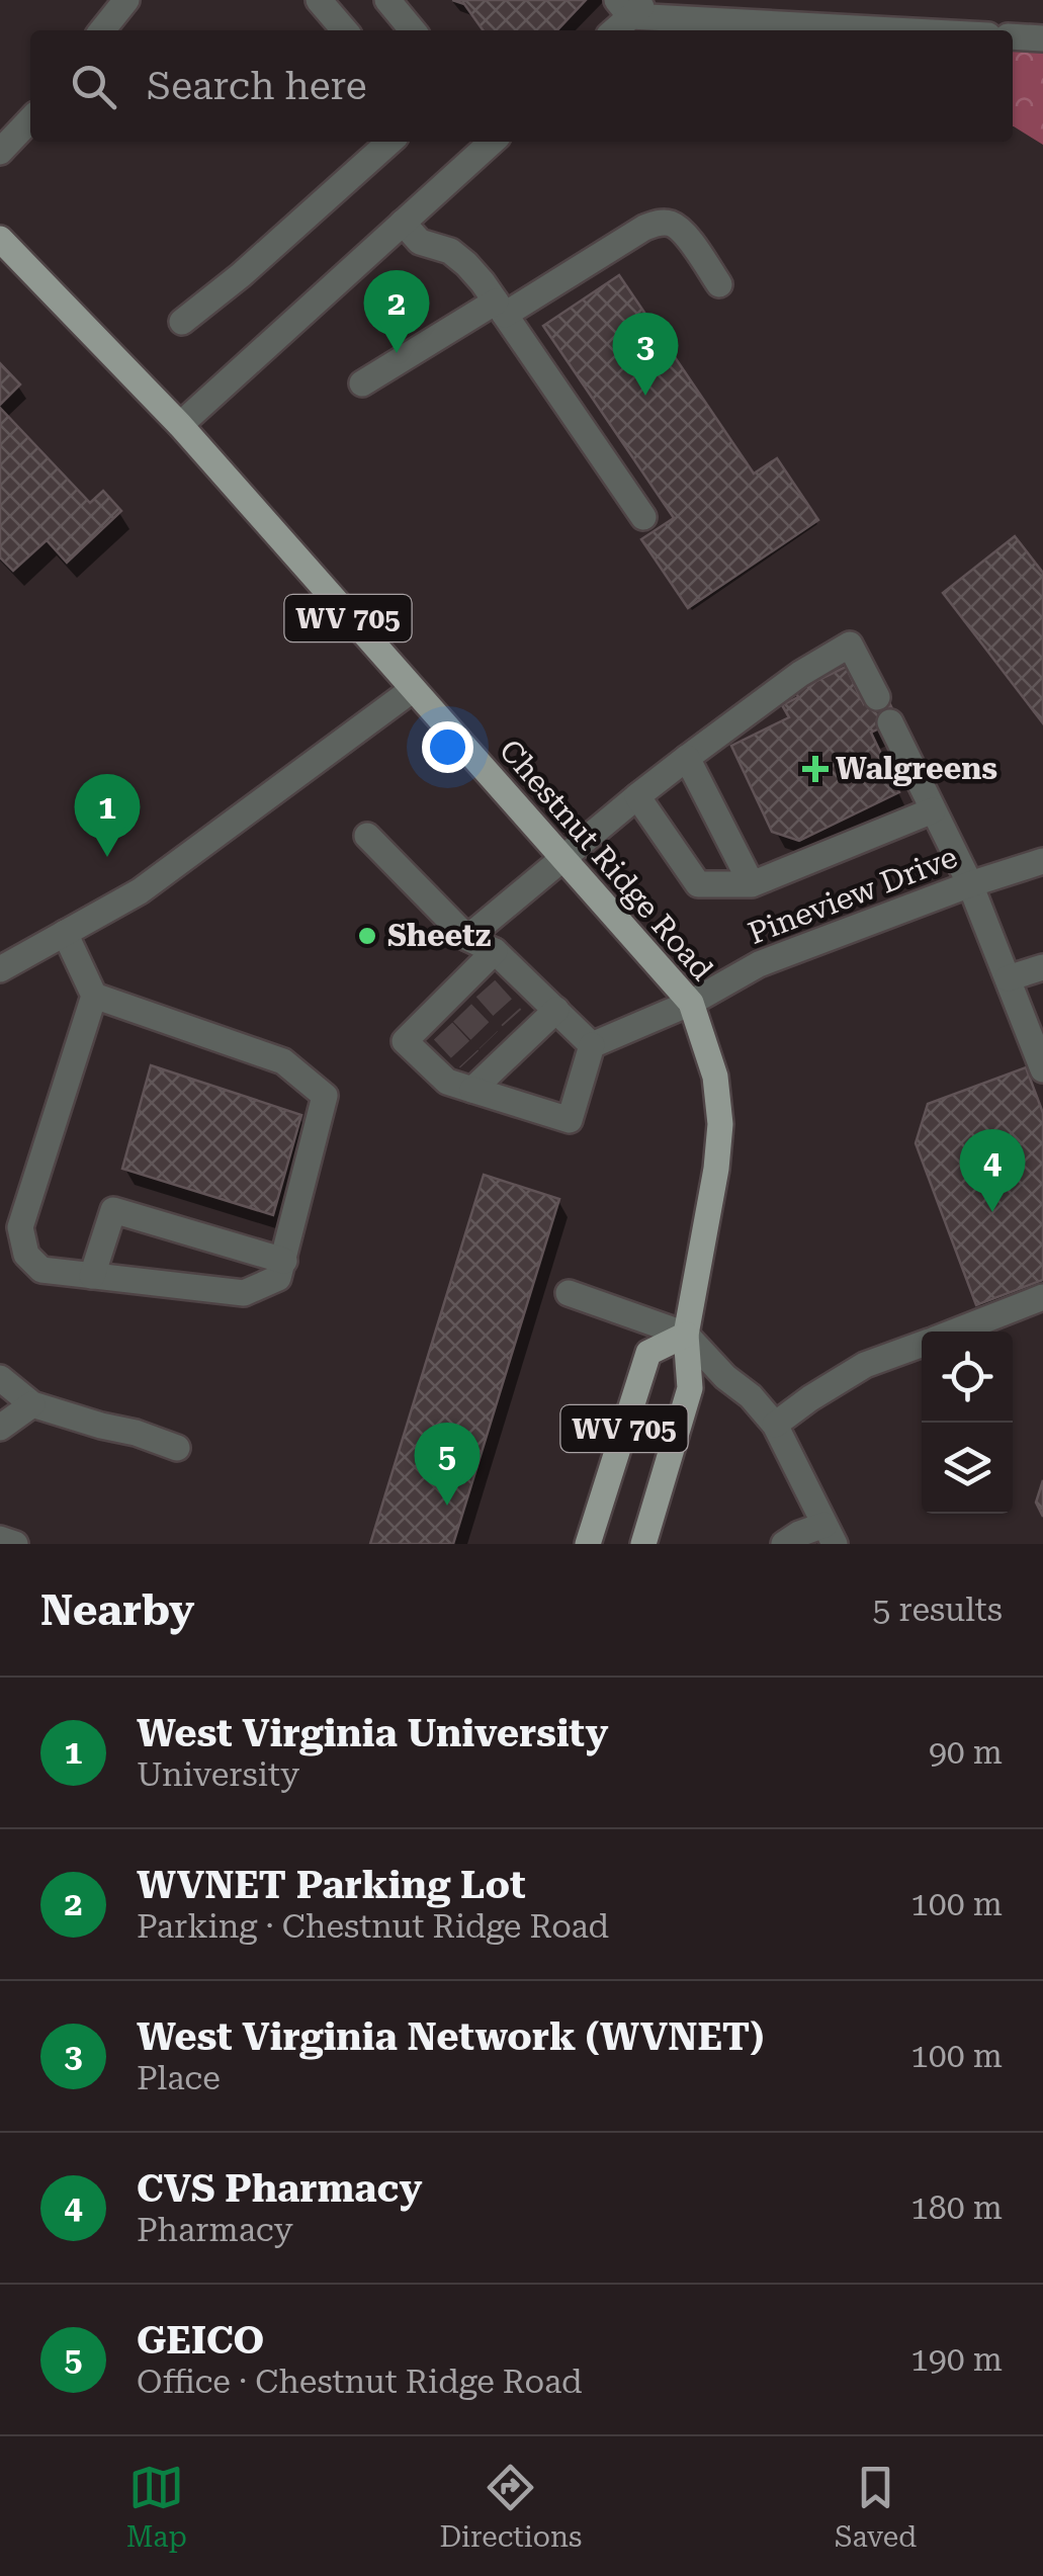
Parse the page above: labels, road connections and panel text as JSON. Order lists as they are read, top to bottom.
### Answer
{
  "streets": {
    "main road": ["WV 705", "Chestnut Ridge Road"],
    "street": ["Pineview Drive"]
  },
  "crossings": [
    ["WV 705", "Chestnut Ridge Road"],
    ["Chestnut Ridge Road", "Pineview Drive"]
  ],
  "places": {
    "health": ["Walgreens"],
    "other": ["Sheetz"]
  },
  "page": {
    "search": "Search here",
    "pins": [
      "2",
      "3",
      "1",
      "4",
      "5"
    ],
    "heading": ["Nearby", "5 results"],
    "list": [
      {
        "mark": "1",
        "name": "West Virginia University",
        "note": "University",
        "value": "90 m"
      },
      {
        "mark": "2",
        "name": "WVNET Parking Lot",
        "note": "Parking · Chestnut Ridge Road",
        "value": "100 m"
      },
      {
        "mark": "3",
        "name": "West Virginia Network (WVNET)",
        "note": "Place",
        "value": "100 m"
      },
      {
        "mark": "4",
        "name": "CVS Pharmacy",
        "note": "Pharmacy",
        "value": "180 m"
      },
      {
        "mark": "5",
        "name": "GEICO",
        "note": "Office · Chestnut Ridge Road",
        "value": "190 m"
      }
    ],
    "nav": ["Map", "Directions", "Saved"]
  }
}
